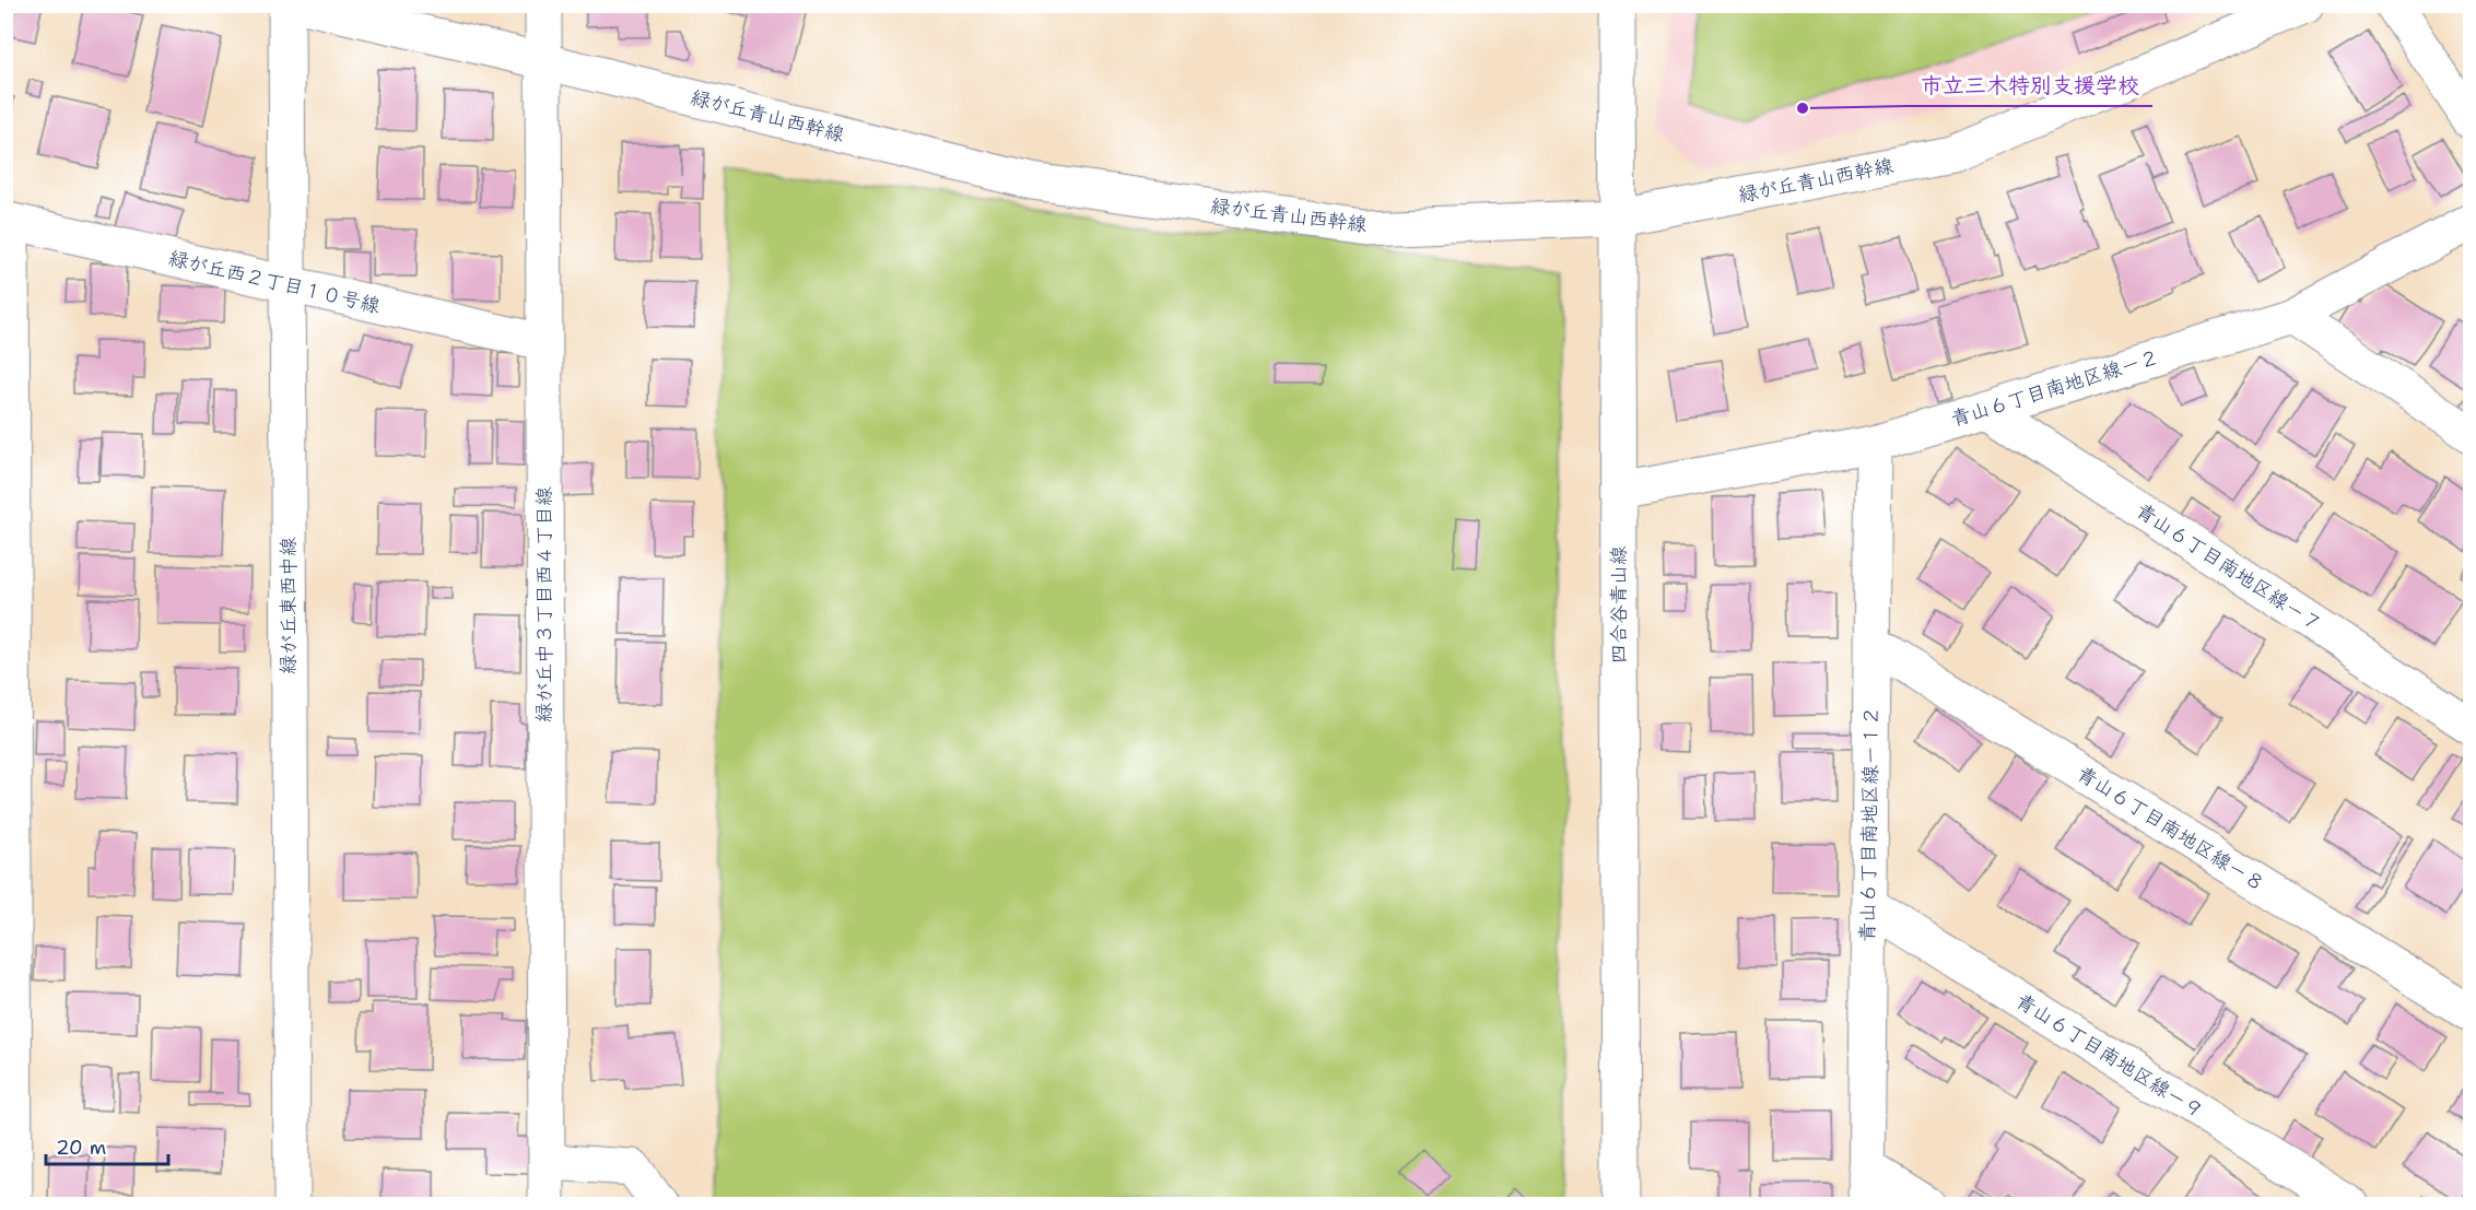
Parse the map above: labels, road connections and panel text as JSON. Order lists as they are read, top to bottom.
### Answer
{
  "streets": {
    "street": [
      "緑が丘青山西幹線",
      "緑が丘西２丁目１０号線",
      "青山６丁目南地区線ー２",
      "青山６丁目南地区線ー７",
      "緑が丘中３丁目西４丁目線",
      "四合谷青山線",
      "緑が丘東西中線",
      "青山６丁目南地区線ー１２",
      "青山６丁目南地区線ー８",
      "青山６丁目南地区線ー９"
    ]
  },
  "crossings": [
    ["緑が丘青山西幹線", "緑が丘中３丁目西４丁目線"],
    ["緑が丘青山西幹線", "四合谷青山線"],
    ["緑が丘西２丁目１０号線", "緑が丘中３丁目西４丁目線"],
    ["緑が丘西２丁目１０号線", "緑が丘東西中線"],
    ["青山６丁目南地区線ー２", "青山６丁目南地区線ー７"],
    ["青山６丁目南地区線ー２", "四合谷青山線"],
    ["青山６丁目南地区線ー２", "青山６丁目南地区線ー１２"],
    ["青山６丁目南地区線ー１２", "青山６丁目南地区線ー８"],
    ["青山６丁目南地区線ー１２", "青山６丁目南地区線ー９"]
  ],
  "places": ["市立三木特別支援学校"],
  "scale_bar": "20 m"
}
